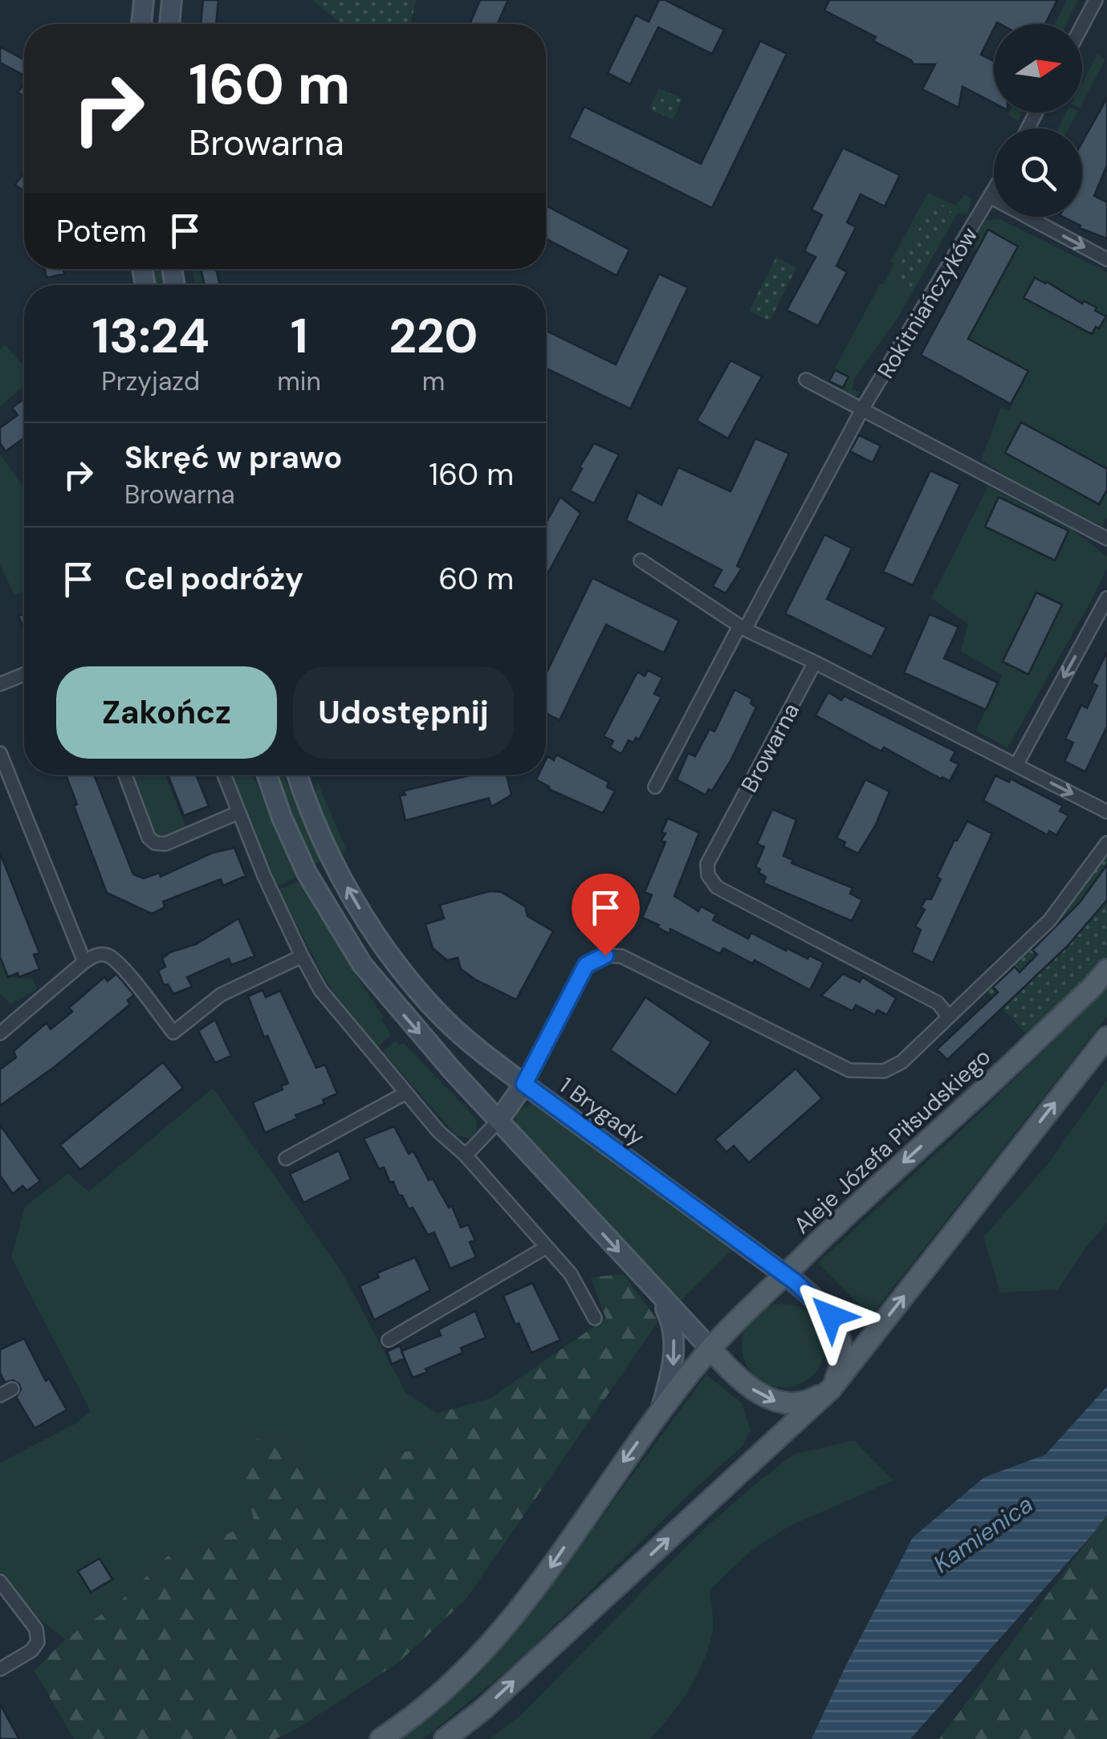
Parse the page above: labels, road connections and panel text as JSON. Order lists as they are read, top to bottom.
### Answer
{
  "streets": {
    "main road": ["1 Brygady", "Aleje Józefa Piłsudskiego"],
    "street": ["Rokitniańczyków", "Browarna"]
  },
  "crossings": [
    ["1 Brygady", "Aleje Józefa Piłsudskiego"]
  ],
  "water": ["Kamienica"],
  "north": "right",
  "page": {
    "turn": ["160 m", "Browarna"],
    "then": "Potem",
    "eta": [
      "13:24",
      "Przyjazd",
      "1",
      "min",
      "220",
      "m"
    ],
    "list": [
      {
        "name": "Skręć w prawo",
        "note": "Browarna",
        "value": "160 m"
      },
      {
        "name": "Cel podróży",
        "value": "60 m"
      }
    ],
    "buttons": ["Zakończ", "Udostępnij"]
  }
}
